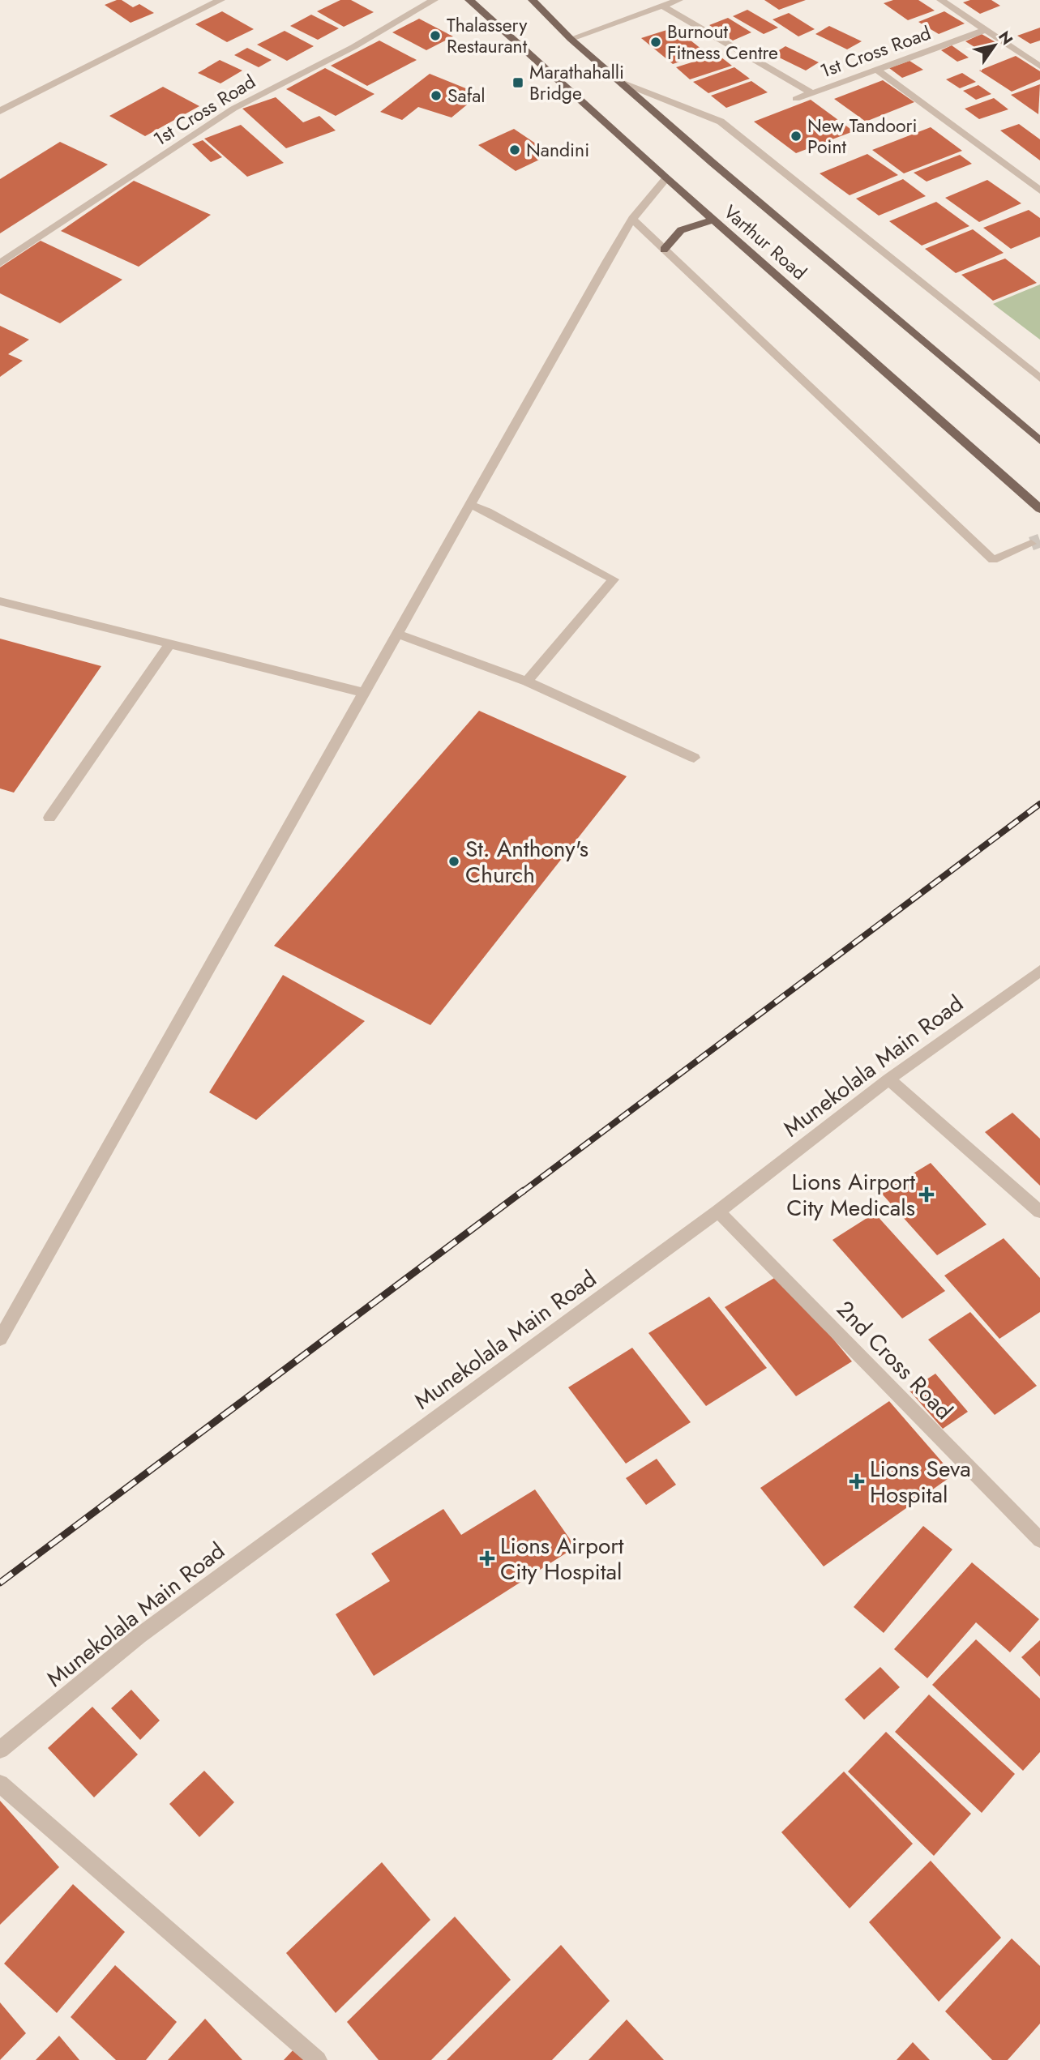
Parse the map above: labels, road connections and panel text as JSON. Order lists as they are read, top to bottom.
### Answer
{
  "streets": {
    "main road": ["Varthur Road"],
    "street": ["1st Cross Road", "Munekolala Main Road", "2nd Cross Road"]
  },
  "crossings": [
    ["Munekolala Main Road", "2nd Cross Road"]
  ],
  "places": {
    "other": [
      "Thalassery Restaurant",
      "Burnout Fitness Centre",
      "Safal",
      "New Tandoori Point",
      "Nandini",
      "St. Anthony's Church"
    ],
    "transit": ["Marathahalli Bridge"],
    "health": ["Lions Airport City Medicals", "Lions Seva Hospital", "Lions Airport City Hospital"]
  },
  "north": "top right"
}
